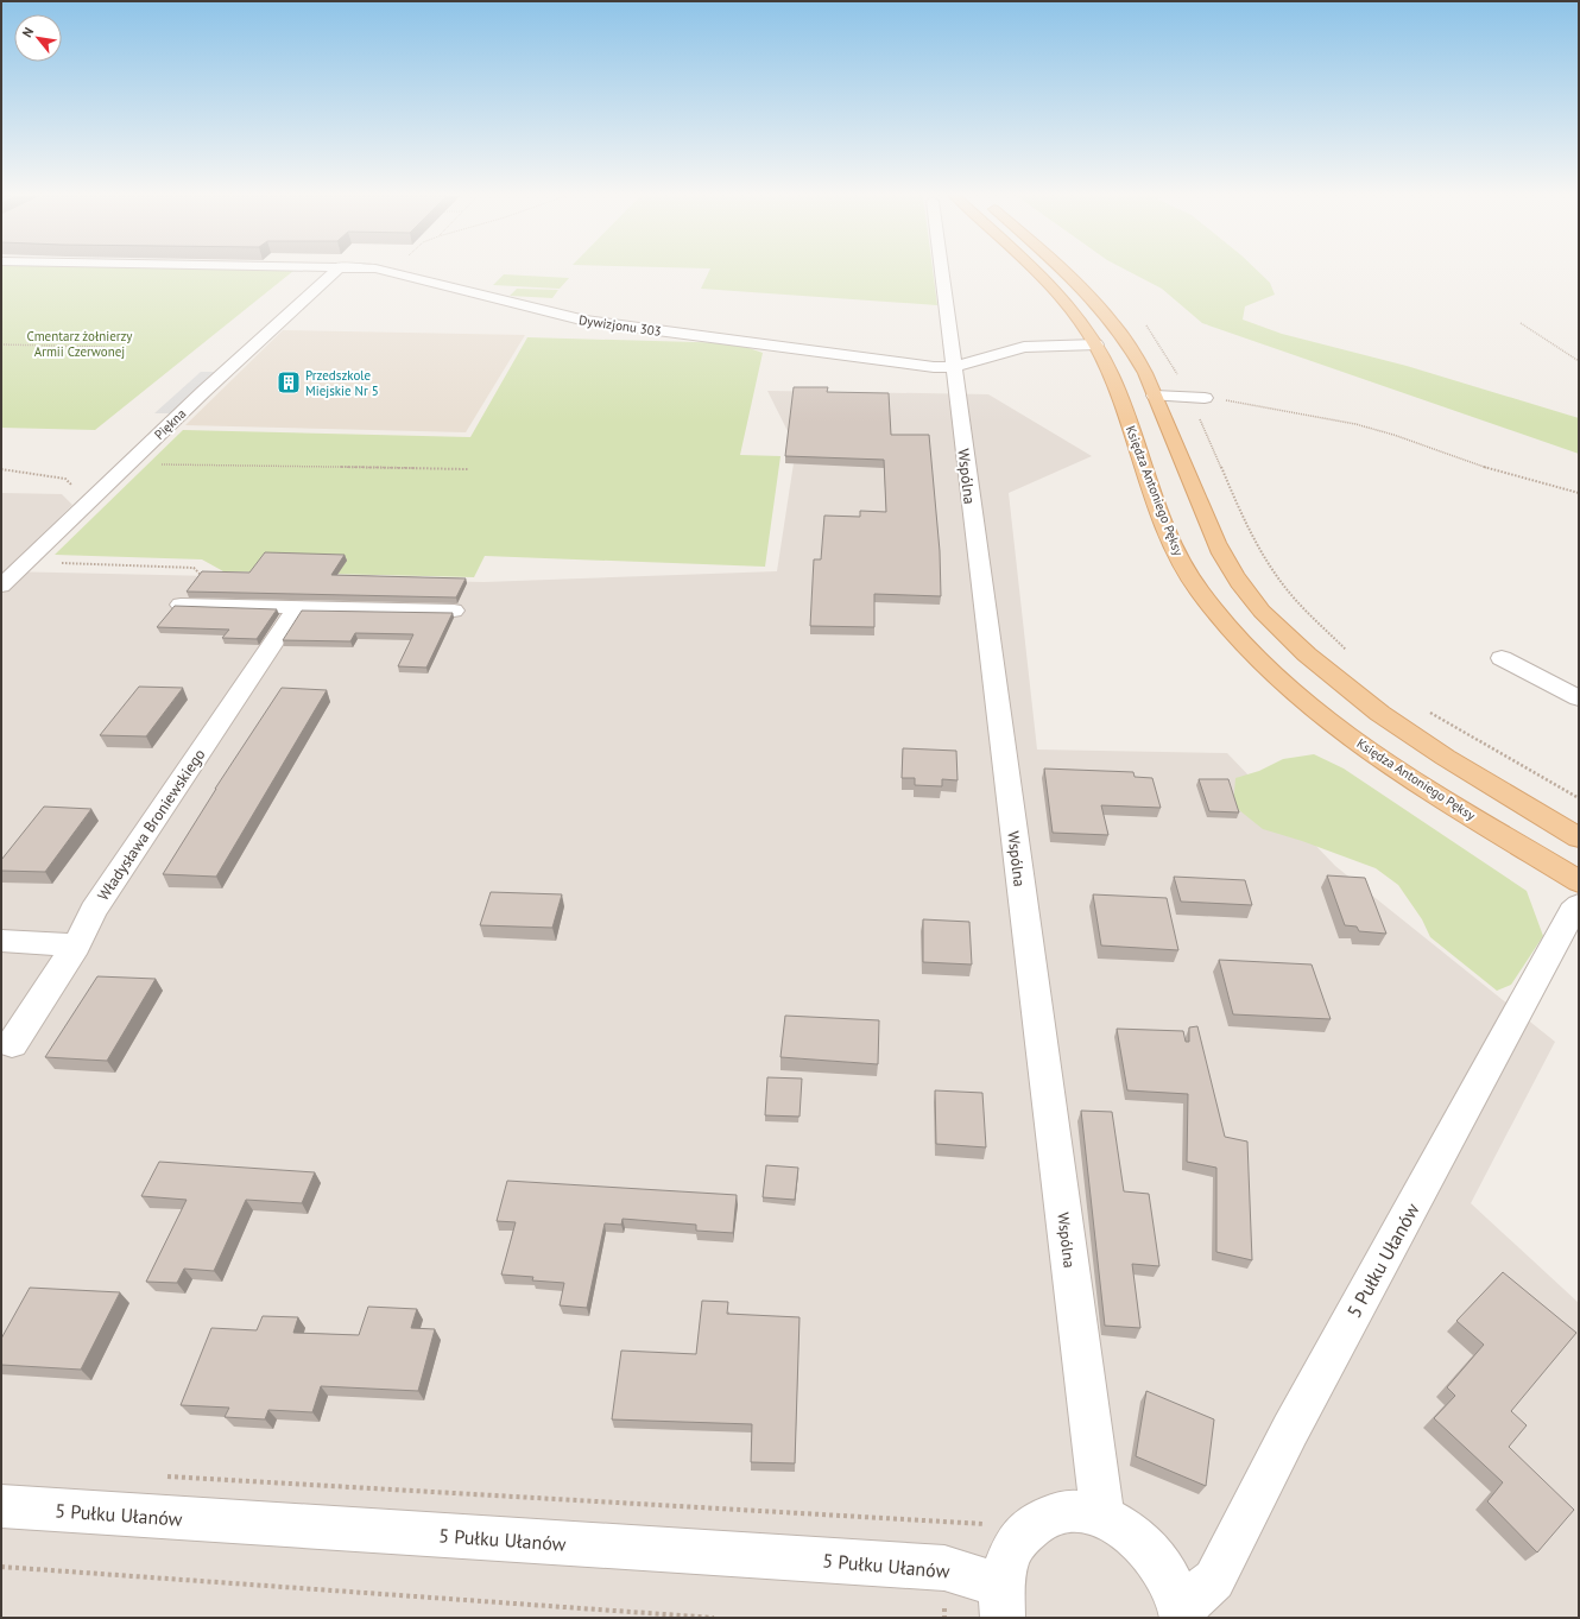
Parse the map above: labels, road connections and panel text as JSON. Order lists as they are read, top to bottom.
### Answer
{
  "streets": {
    "main road": ["Księdza Antoniego Pęksy"],
    "street": [
      "Dywizjonu 303",
      "Piękna",
      "Wspólna",
      "Władysława Broniewskiego",
      "5 Pułku Ułanów"
    ]
  },
  "crossings": [
    ["Dywizjonu 303", "Wspólna"],
    ["Dywizjonu 303", "Księdza Antoniego Pęksy"]
  ],
  "parks": ["Cmentarz żołnierzy Armii Czerwonej"],
  "places": {
    "building": ["Przedszkole Miejskie Nr 5"]
  },
  "north": "top left"
}
